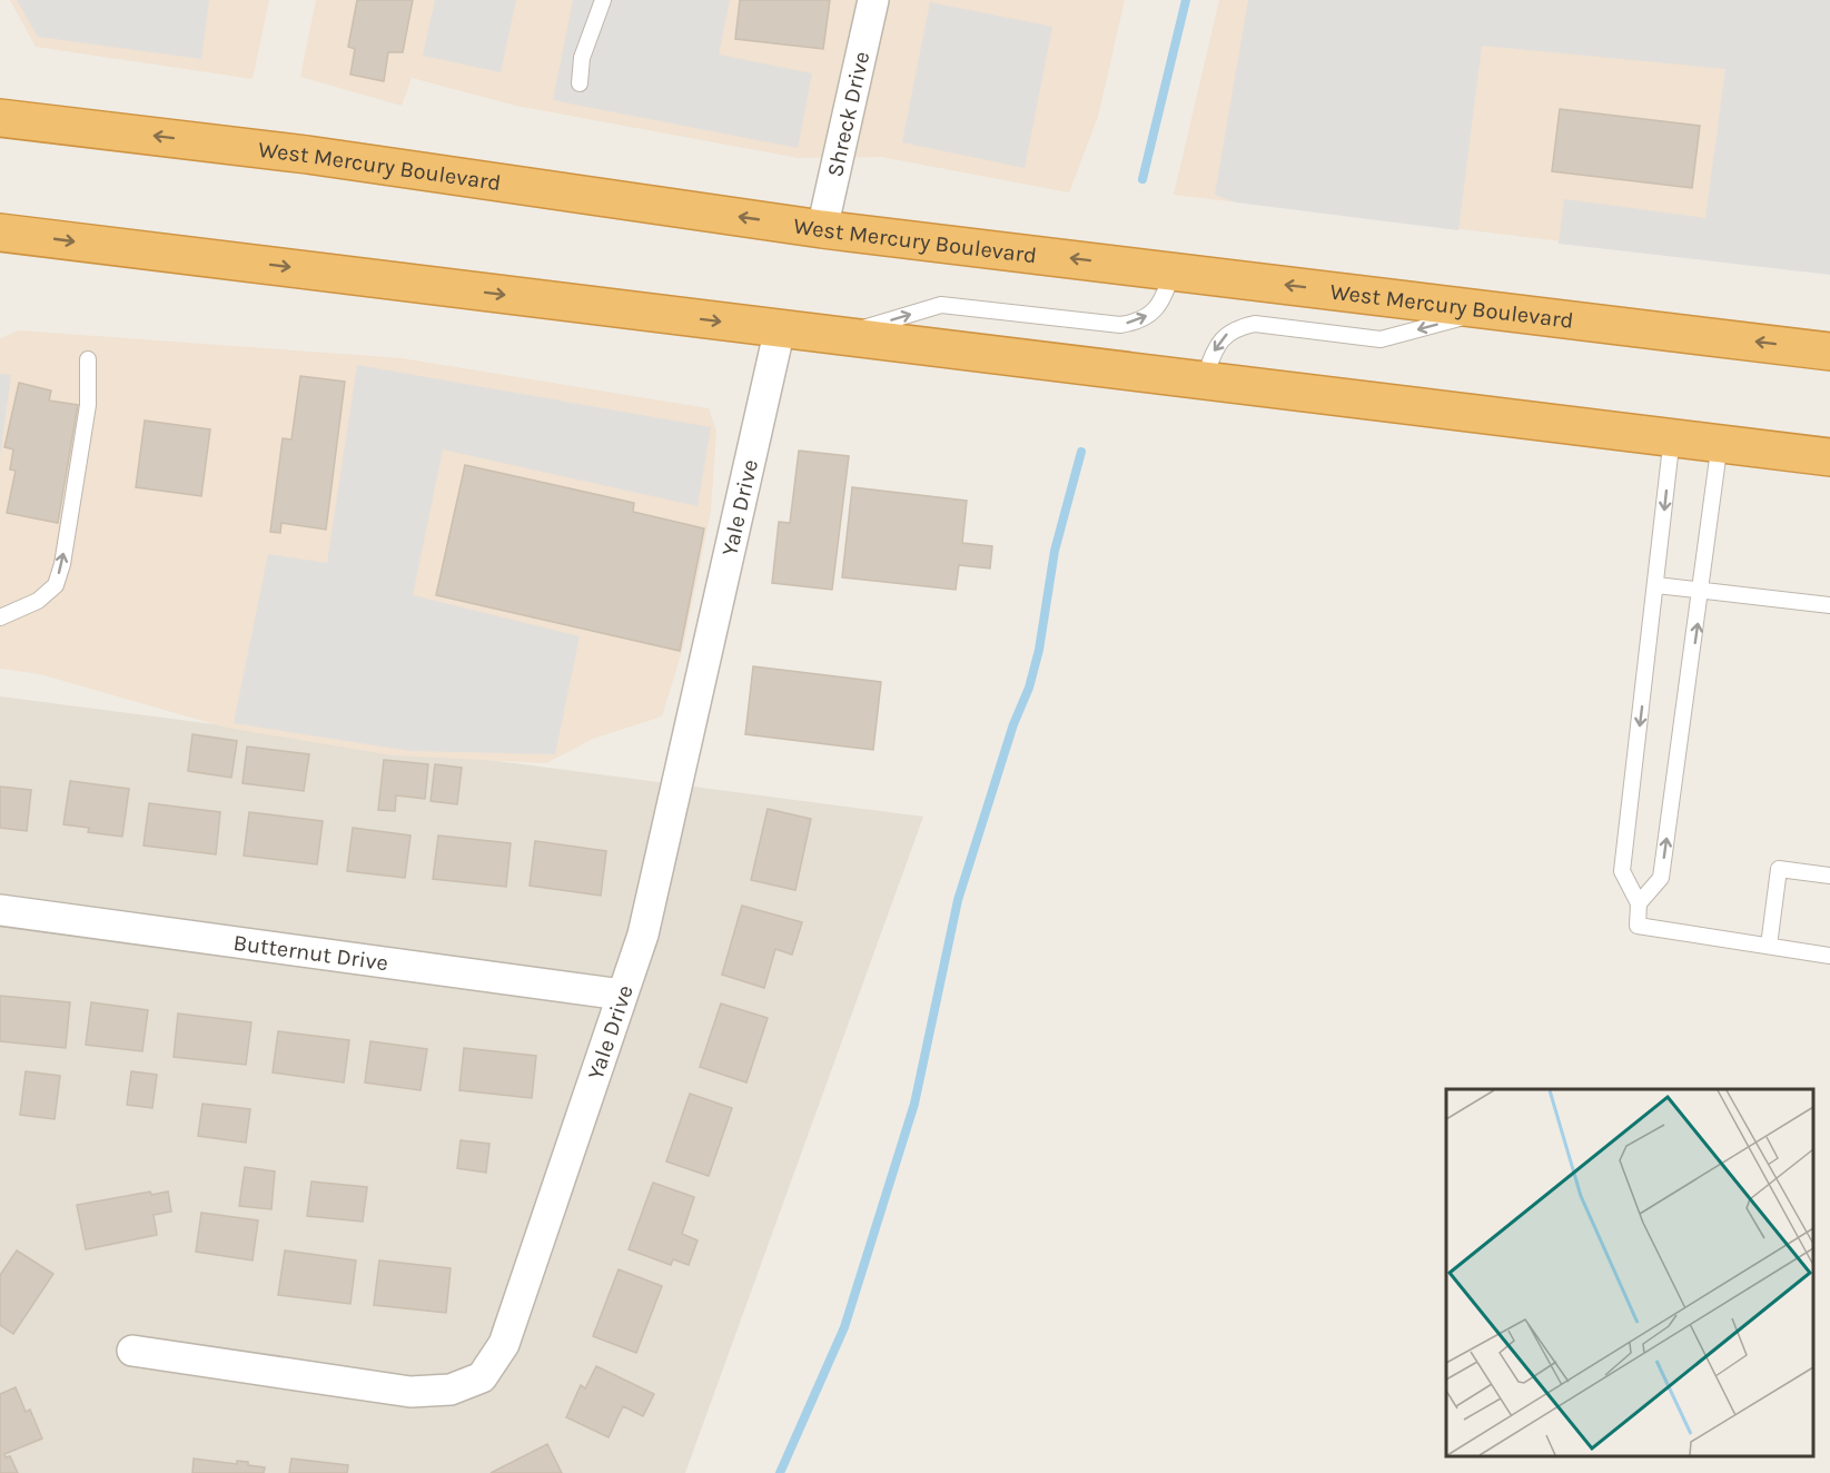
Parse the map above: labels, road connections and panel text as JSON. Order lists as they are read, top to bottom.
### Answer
{
  "streets": {
    "highway": ["West Mercury Boulevard"],
    "street": ["Shreck Drive", "Yale Drive", "Butternut Drive"]
  },
  "crossings": [
    ["Shreck Drive", "West Mercury Boulevard"],
    ["Yale Drive", "Butternut Drive"]
  ]
}
